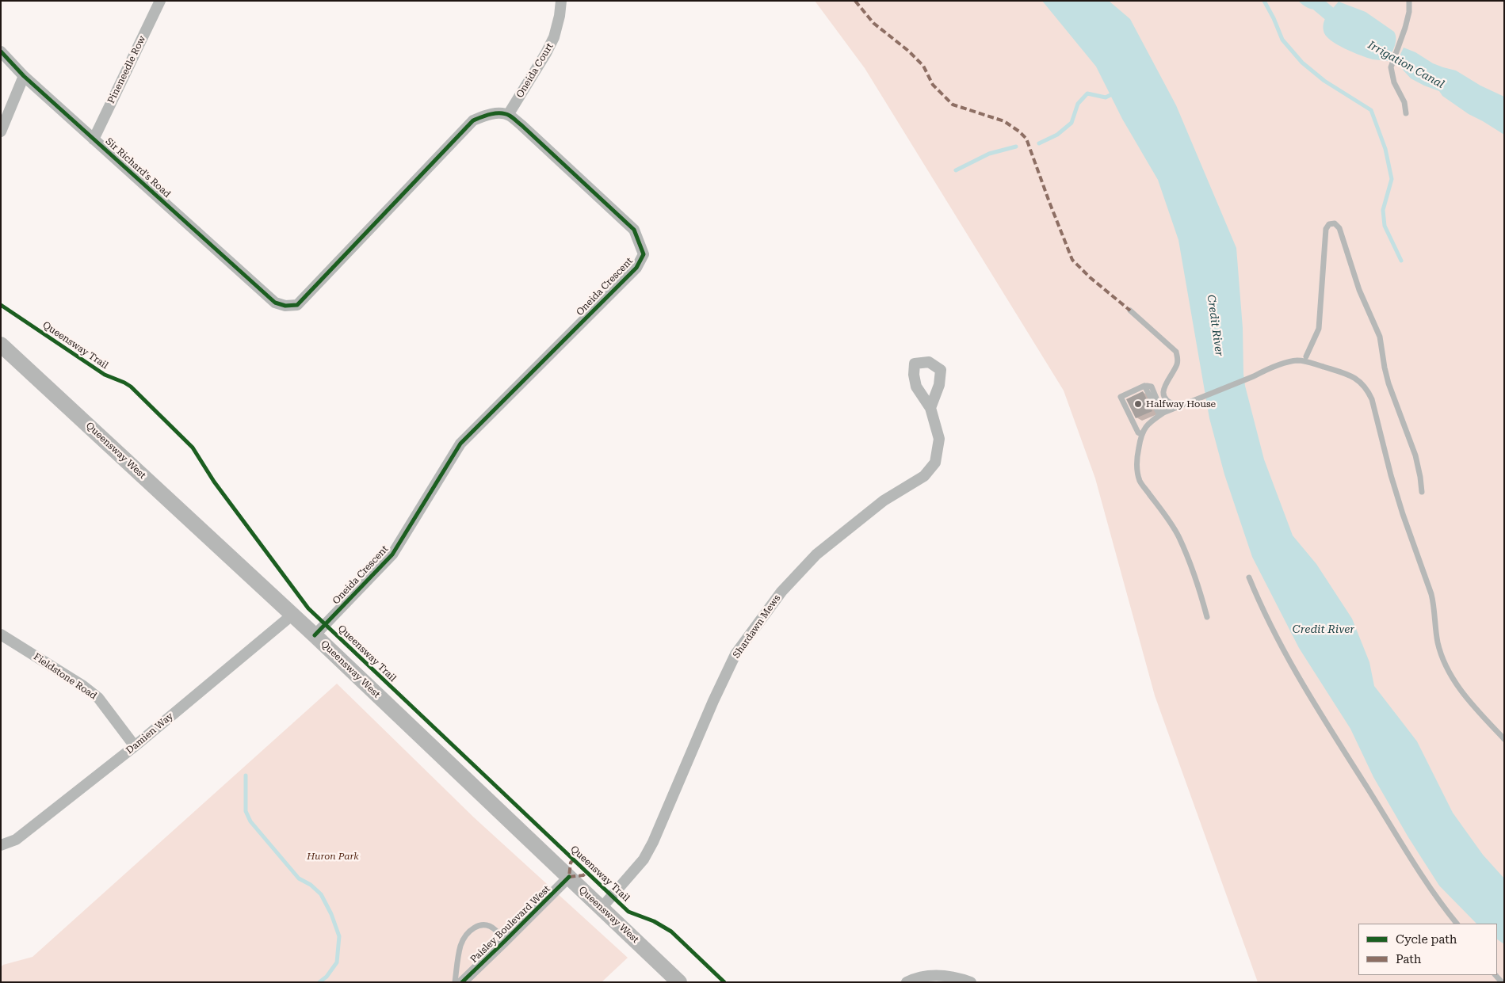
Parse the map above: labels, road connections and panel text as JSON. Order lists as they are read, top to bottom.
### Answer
{
  "streets": {
    "street": [
      "Pineneedle Row",
      "Oneida Court",
      "Sir Richard's Road",
      "Oneida Crescent",
      "Queensway West",
      "Shardawn Mews",
      "Fieldstone Road",
      "Damien Way",
      "Paisley Boulevard West"
    ],
    "cycle path": ["Queensway Trail"]
  },
  "crossings": [
    ["Pineneedle Row", "Sir Richard's Road"],
    ["Oneida Court", "Sir Richard's Road"],
    ["Oneida Court", "Oneida Crescent"],
    ["Sir Richard's Road", "Oneida Crescent"],
    ["Oneida Crescent", "Queensway West"],
    ["Queensway West", "Shardawn Mews"],
    ["Queensway West", "Damien Way"],
    ["Queensway West", "Paisley Boulevard West"],
    ["Fieldstone Road", "Damien Way"]
  ],
  "water": ["Irrigation Canal", "Credit River"],
  "parks": ["Huron Park"],
  "places": ["Halfway House"],
  "legend": ["Cycle path", "Path"]
}
